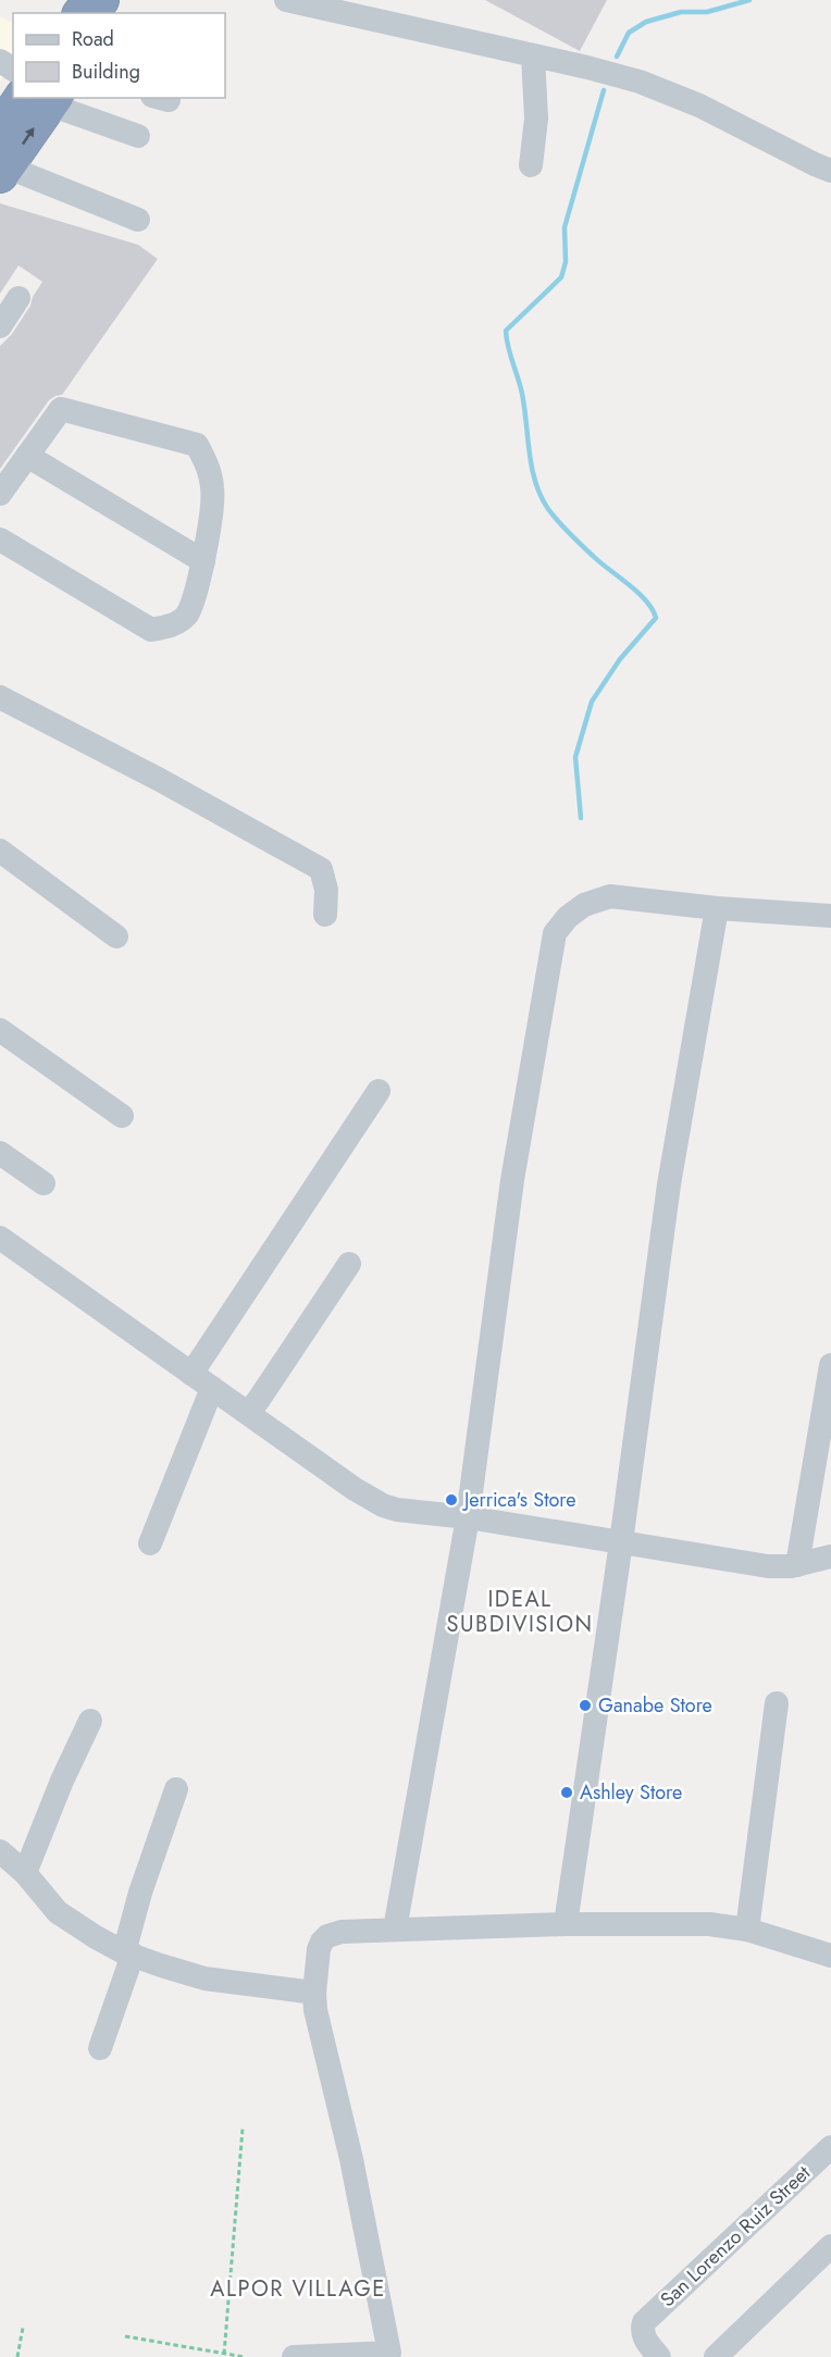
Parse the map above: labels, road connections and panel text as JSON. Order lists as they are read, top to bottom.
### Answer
{
  "streets": {
    "street": ["San Lorenzo Ruiz Street"]
  },
  "districts": ["IDEAL SUBDIVISION", "ALPOR VILLAGE"],
  "places": ["Jerrica's Store", "Ganabe Store", "Ashley Store"],
  "legend": ["Road", "Building"]
}
